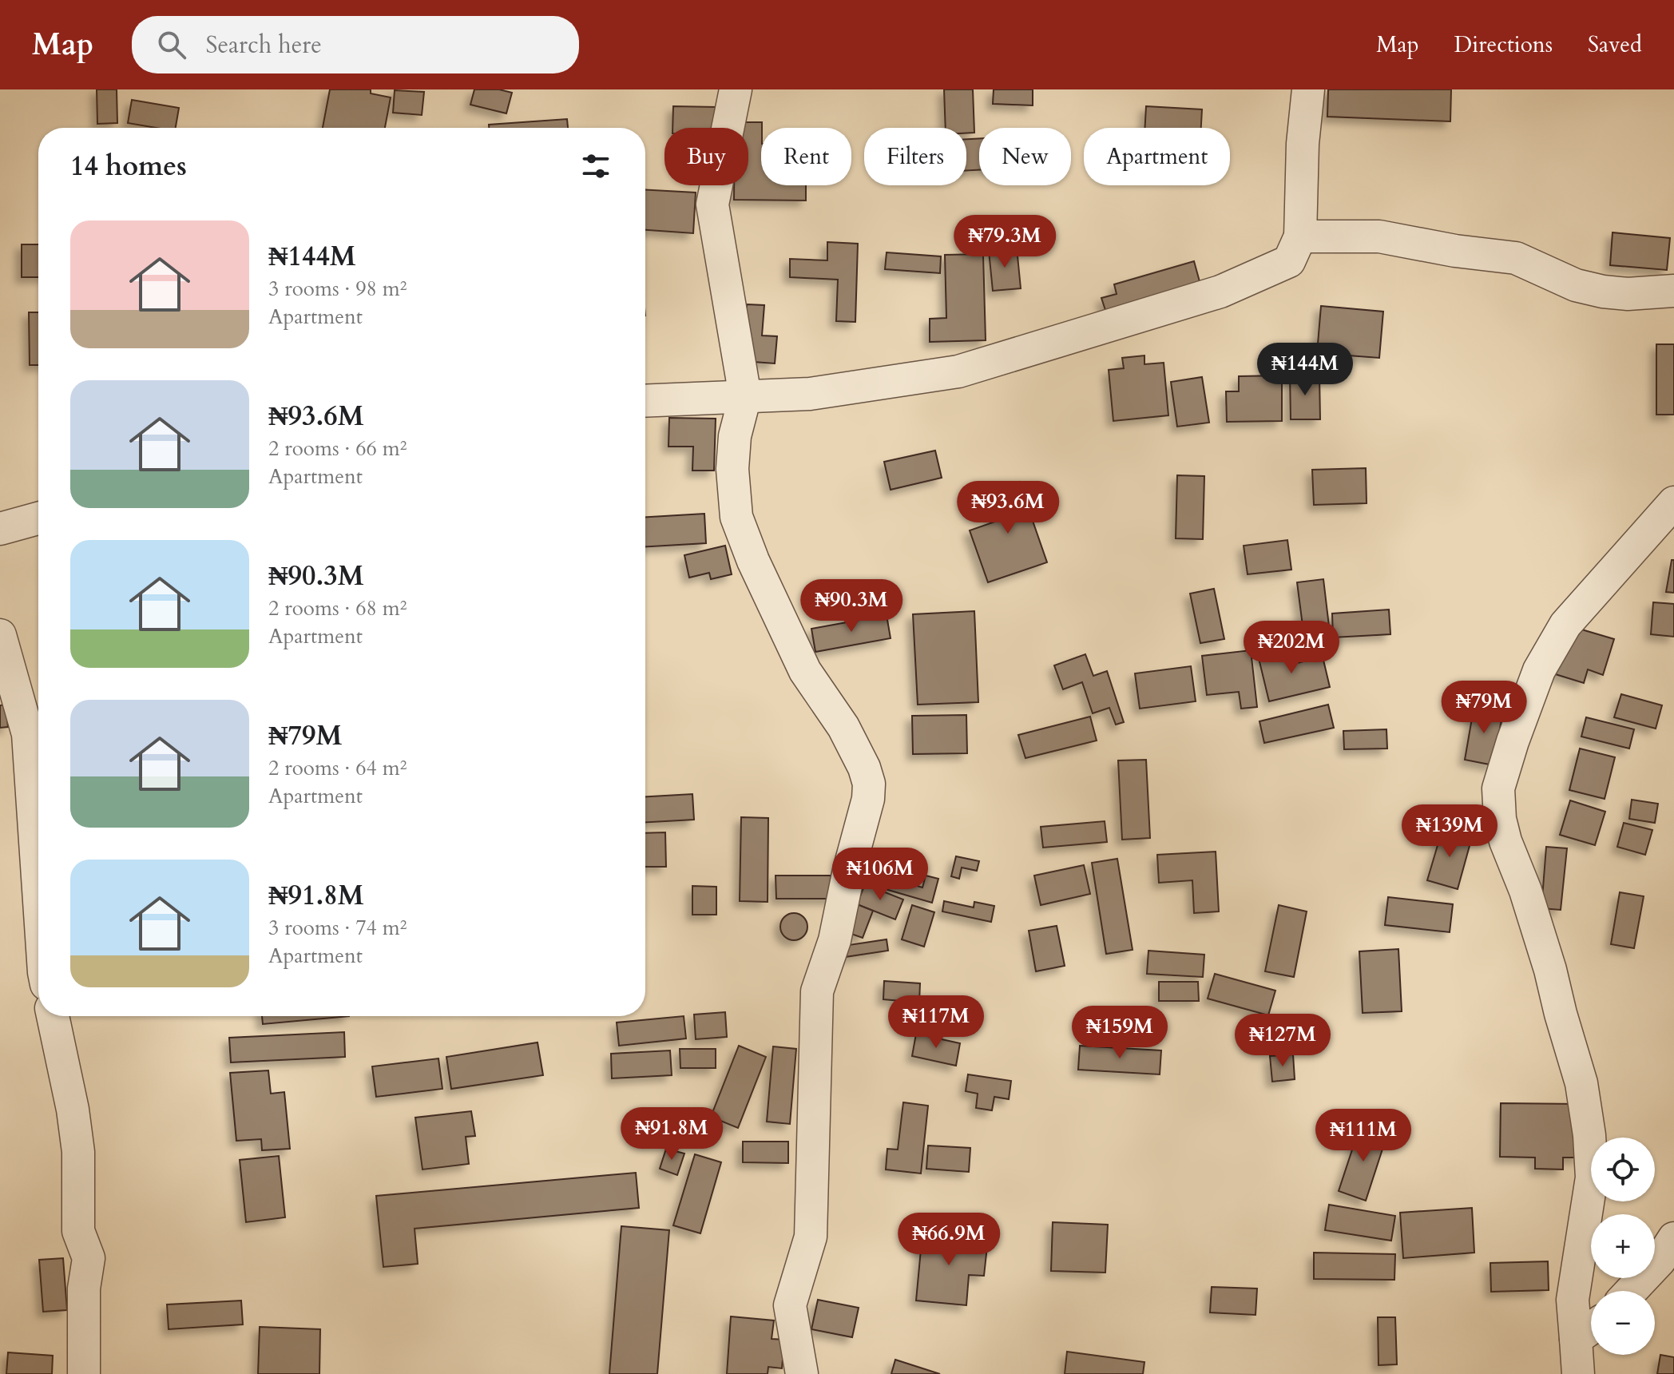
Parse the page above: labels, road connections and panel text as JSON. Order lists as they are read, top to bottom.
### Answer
{
  "page": {
    "header": "Map",
    "search": "Search here",
    "nav": ["Map", "Directions", "Saved"],
    "chip": [
      "Buy",
      "Rent",
      "Filters",
      "New",
      "Apartment"
    ],
    "heading": "14 homes",
    "list": [
      {
        "name": "₦144M",
        "note": "3 rooms · 98 m² · Apartment"
      },
      {
        "name": "₦93.6M",
        "note": "2 rooms · 66 m² · Apartment"
      },
      {
        "name": "₦90.3M",
        "note": "2 rooms · 68 m² · Apartment"
      },
      {
        "name": "₦79M",
        "note": "2 rooms · 64 m² · Apartment"
      },
      {
        "name": "₦91.8M",
        "note": "3 rooms · 74 m² · Apartment"
      }
    ],
    "price": [
      "₦79.3M",
      "₦144M",
      "₦93.6M",
      "₦90.3M",
      "₦202M",
      "₦79M",
      "₦139M",
      "₦106M",
      "₦117M",
      "₦159M",
      "₦127M",
      "₦91.8M",
      "₦111M",
      "₦66.9M"
    ],
    "map_buttons": ["+", "−"]
  }
}
